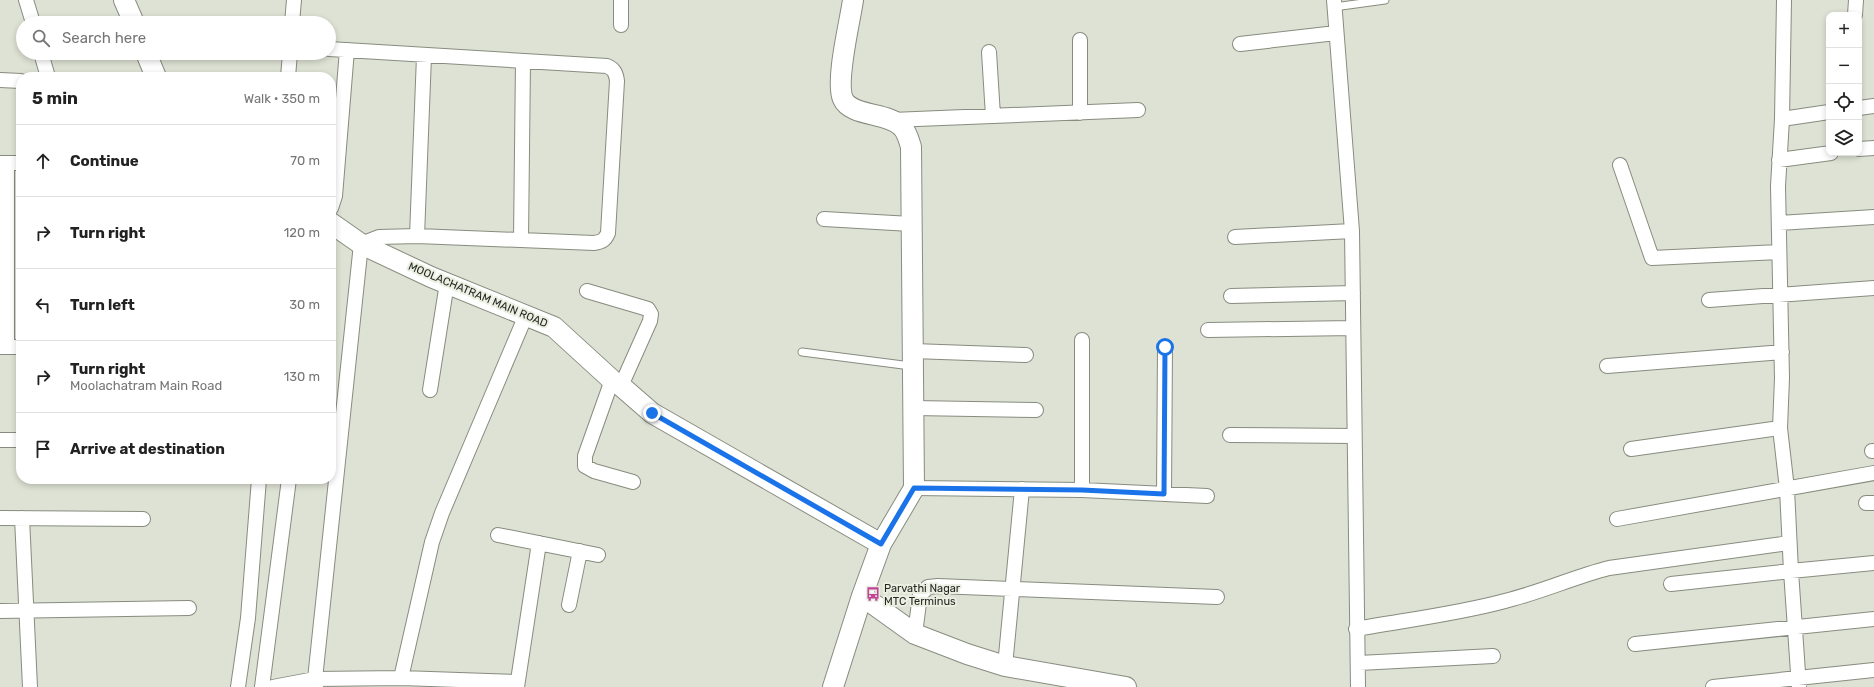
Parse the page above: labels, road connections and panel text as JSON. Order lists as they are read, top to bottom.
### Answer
{
  "streets": {
    "street": ["MOOLACHATRAM MAIN ROAD"]
  },
  "places": {
    "bus stop": ["Parvathi Nagar MTC Terminus"]
  },
  "page": {
    "map_buttons": ["+", "−"],
    "search": "Search here",
    "heading": ["5 min", "Walk · 350 m"],
    "list": [
      ["Continue", "70 m"],
      ["Turn right", "120 m"],
      ["Turn left", "30 m"],
      ["Turn right", "Moolachatram Main Road", "130 m"],
      "Arrive at destination"
    ]
  }
}
